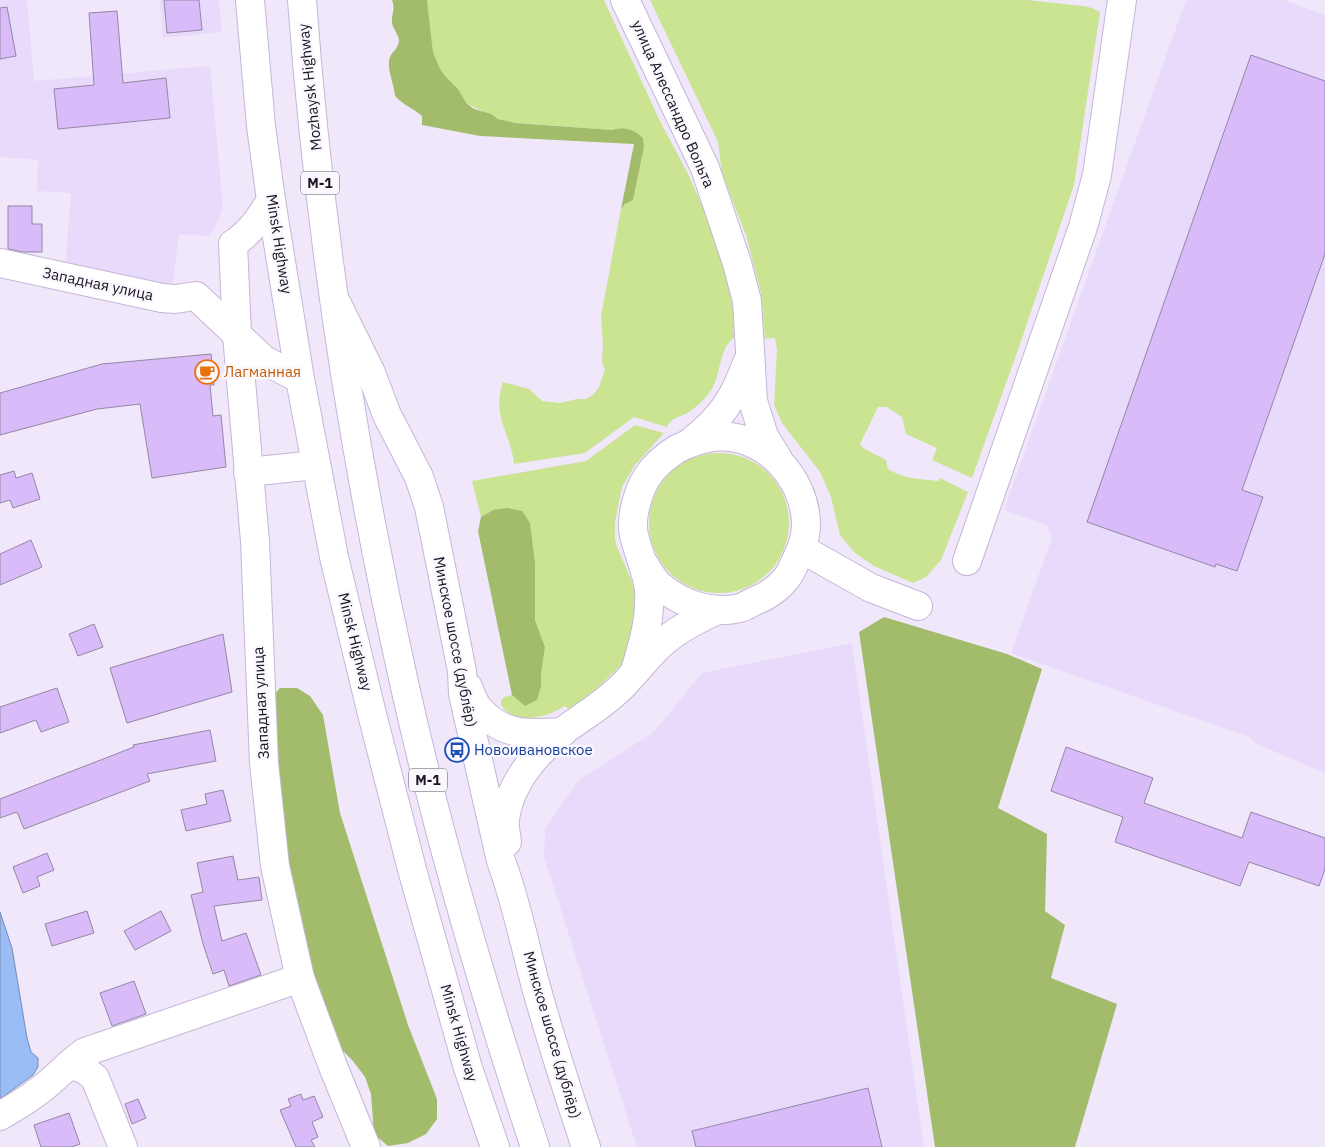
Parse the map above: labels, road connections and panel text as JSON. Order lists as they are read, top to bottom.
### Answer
{
  "streets": {
    "main road": [
      "Mozhaysk Highway",
      "улица Алессандро Вольта",
      "М-1",
      "Minsk Highway",
      "Западная улица",
      "Минское шоссе (дублёр)"
    ]
  },
  "crossings": [
    ["Mozhaysk Highway", "М-1"],
    ["Mozhaysk Highway", "Минское шоссе (дублёр)"],
    ["М-1", "Минское шоссе (дублёр)"],
    ["Minsk Highway", "Западная улица"]
  ],
  "places": {
    "cafe": ["Лагманная"],
    "bus stop": ["Новоивановское"]
  }
}
